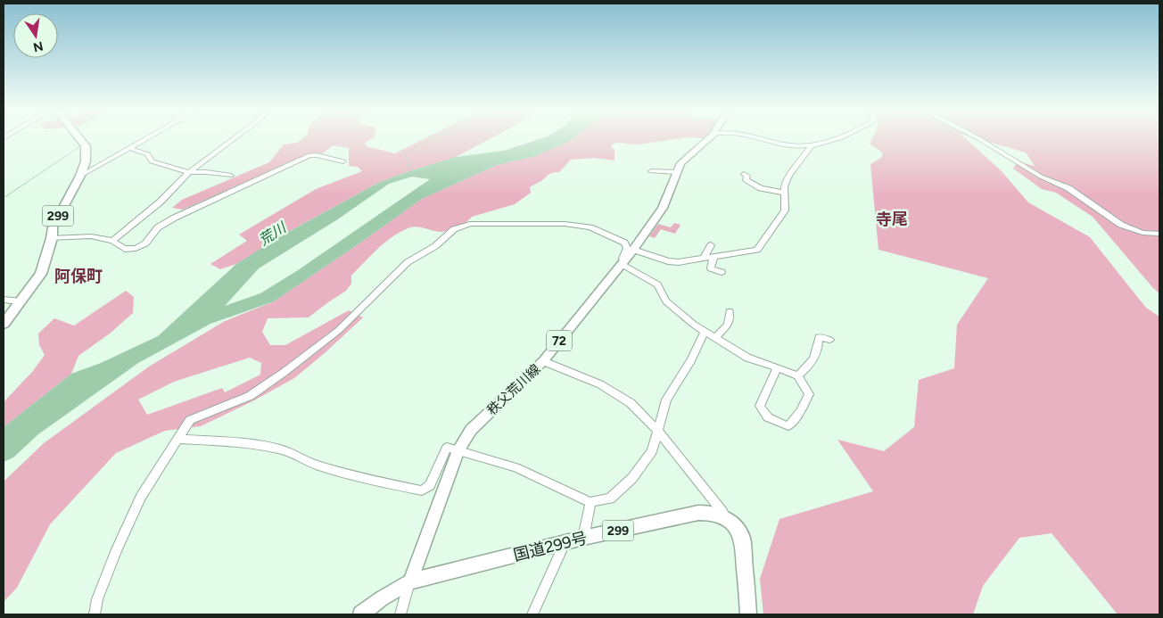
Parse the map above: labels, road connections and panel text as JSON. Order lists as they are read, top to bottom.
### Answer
{
  "streets": {
    "highway": ["299", "国道299号"],
    "main road": ["72", "秩父荒川線"]
  },
  "crossings": [
    ["秩父荒川線", "国道299号"]
  ],
  "districts": ["寺尾", "阿保町"],
  "water": ["荒川"],
  "north": "bottom"
}
